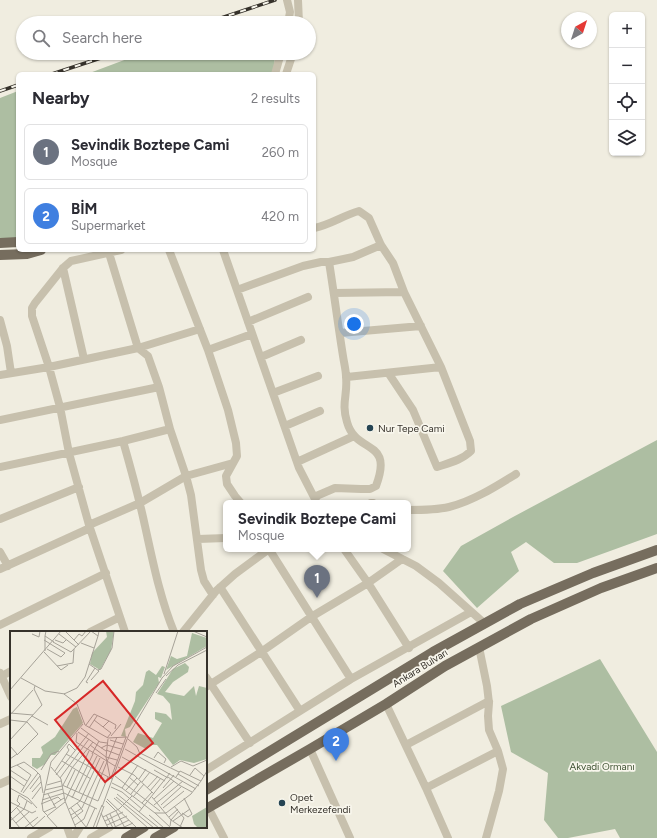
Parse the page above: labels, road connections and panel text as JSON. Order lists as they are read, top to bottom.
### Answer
{
  "streets": {
    "main road": ["Ankara Bulvarı"]
  },
  "parks": ["Akvadi Ormanı"],
  "places": ["Nur Tepe Cami", "Opet Merkezefendi"],
  "north": "top right",
  "page": {
    "map_buttons": ["+", "−"],
    "search": "Search here",
    "heading": ["Nearby", "2 results"],
    "list": [
      {
        "mark": "1",
        "name": "Sevindik Boztepe Cami",
        "note": "Mosque",
        "value": "260 m"
      },
      {
        "mark": "2",
        "name": "BİM",
        "note": "Supermarket",
        "value": "420 m"
      }
    ],
    "popup": ["Sevindik Boztepe Cami", "Mosque"],
    "pins": ["1", "2"]
  }
}
